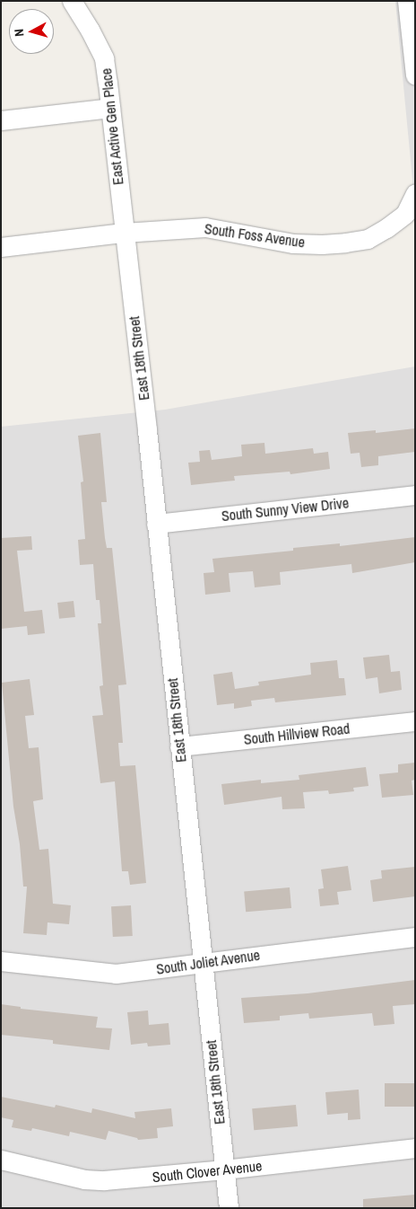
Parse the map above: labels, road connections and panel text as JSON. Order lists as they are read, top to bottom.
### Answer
{
  "streets": {
    "street": [
      "East Active Gen Place",
      "South Foss Avenue",
      "East 18th Street",
      "South Sunny View Drive",
      "South Hillview Road",
      "South Joliet Avenue",
      "South Clover Avenue"
    ]
  },
  "crossings": [
    ["East Active Gen Place", "South Foss Avenue"],
    ["East Active Gen Place", "East 18th Street"],
    ["South Foss Avenue", "East 18th Street"],
    ["East 18th Street", "South Sunny View Drive"],
    ["East 18th Street", "South Hillview Road"],
    ["East 18th Street", "South Joliet Avenue"],
    ["East 18th Street", "South Clover Avenue"]
  ],
  "north": "left"
}
